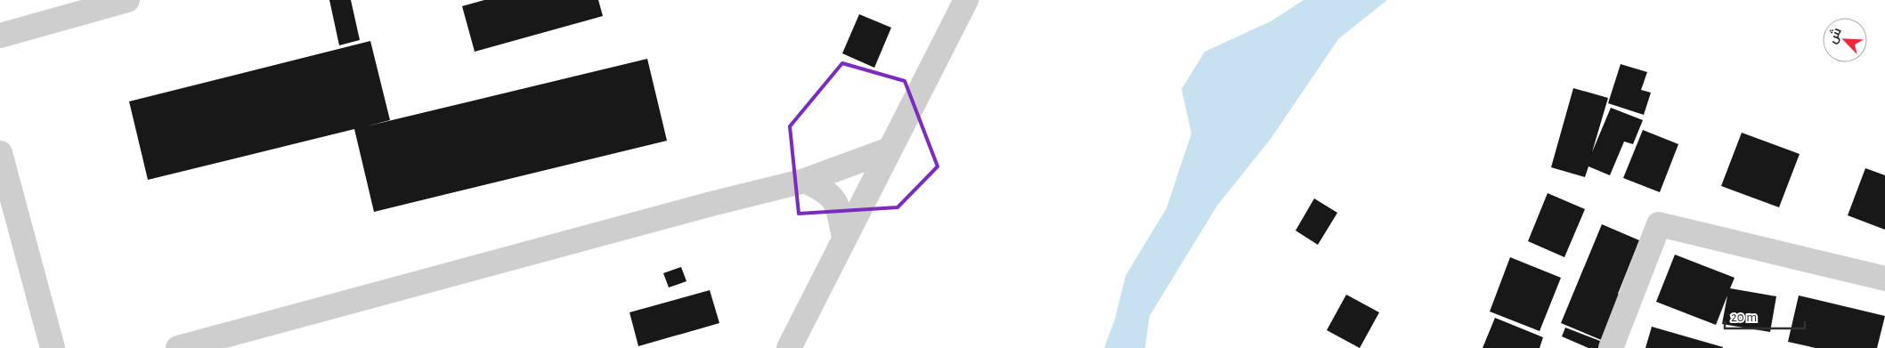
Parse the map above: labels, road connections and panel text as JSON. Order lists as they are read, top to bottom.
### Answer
{
  "scale_bar": "20 m",
  "north": "top left"
}
